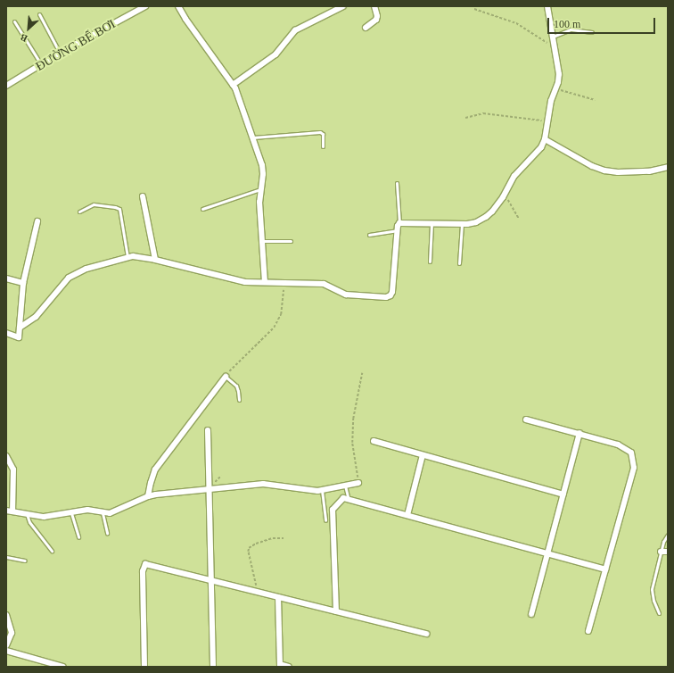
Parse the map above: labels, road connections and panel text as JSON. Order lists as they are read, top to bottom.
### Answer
{
  "streets": {
    "street": ["ĐƯỜNG BỂ BƠI"]
  },
  "scale_bar": "100 m",
  "north": "bottom left"
}
